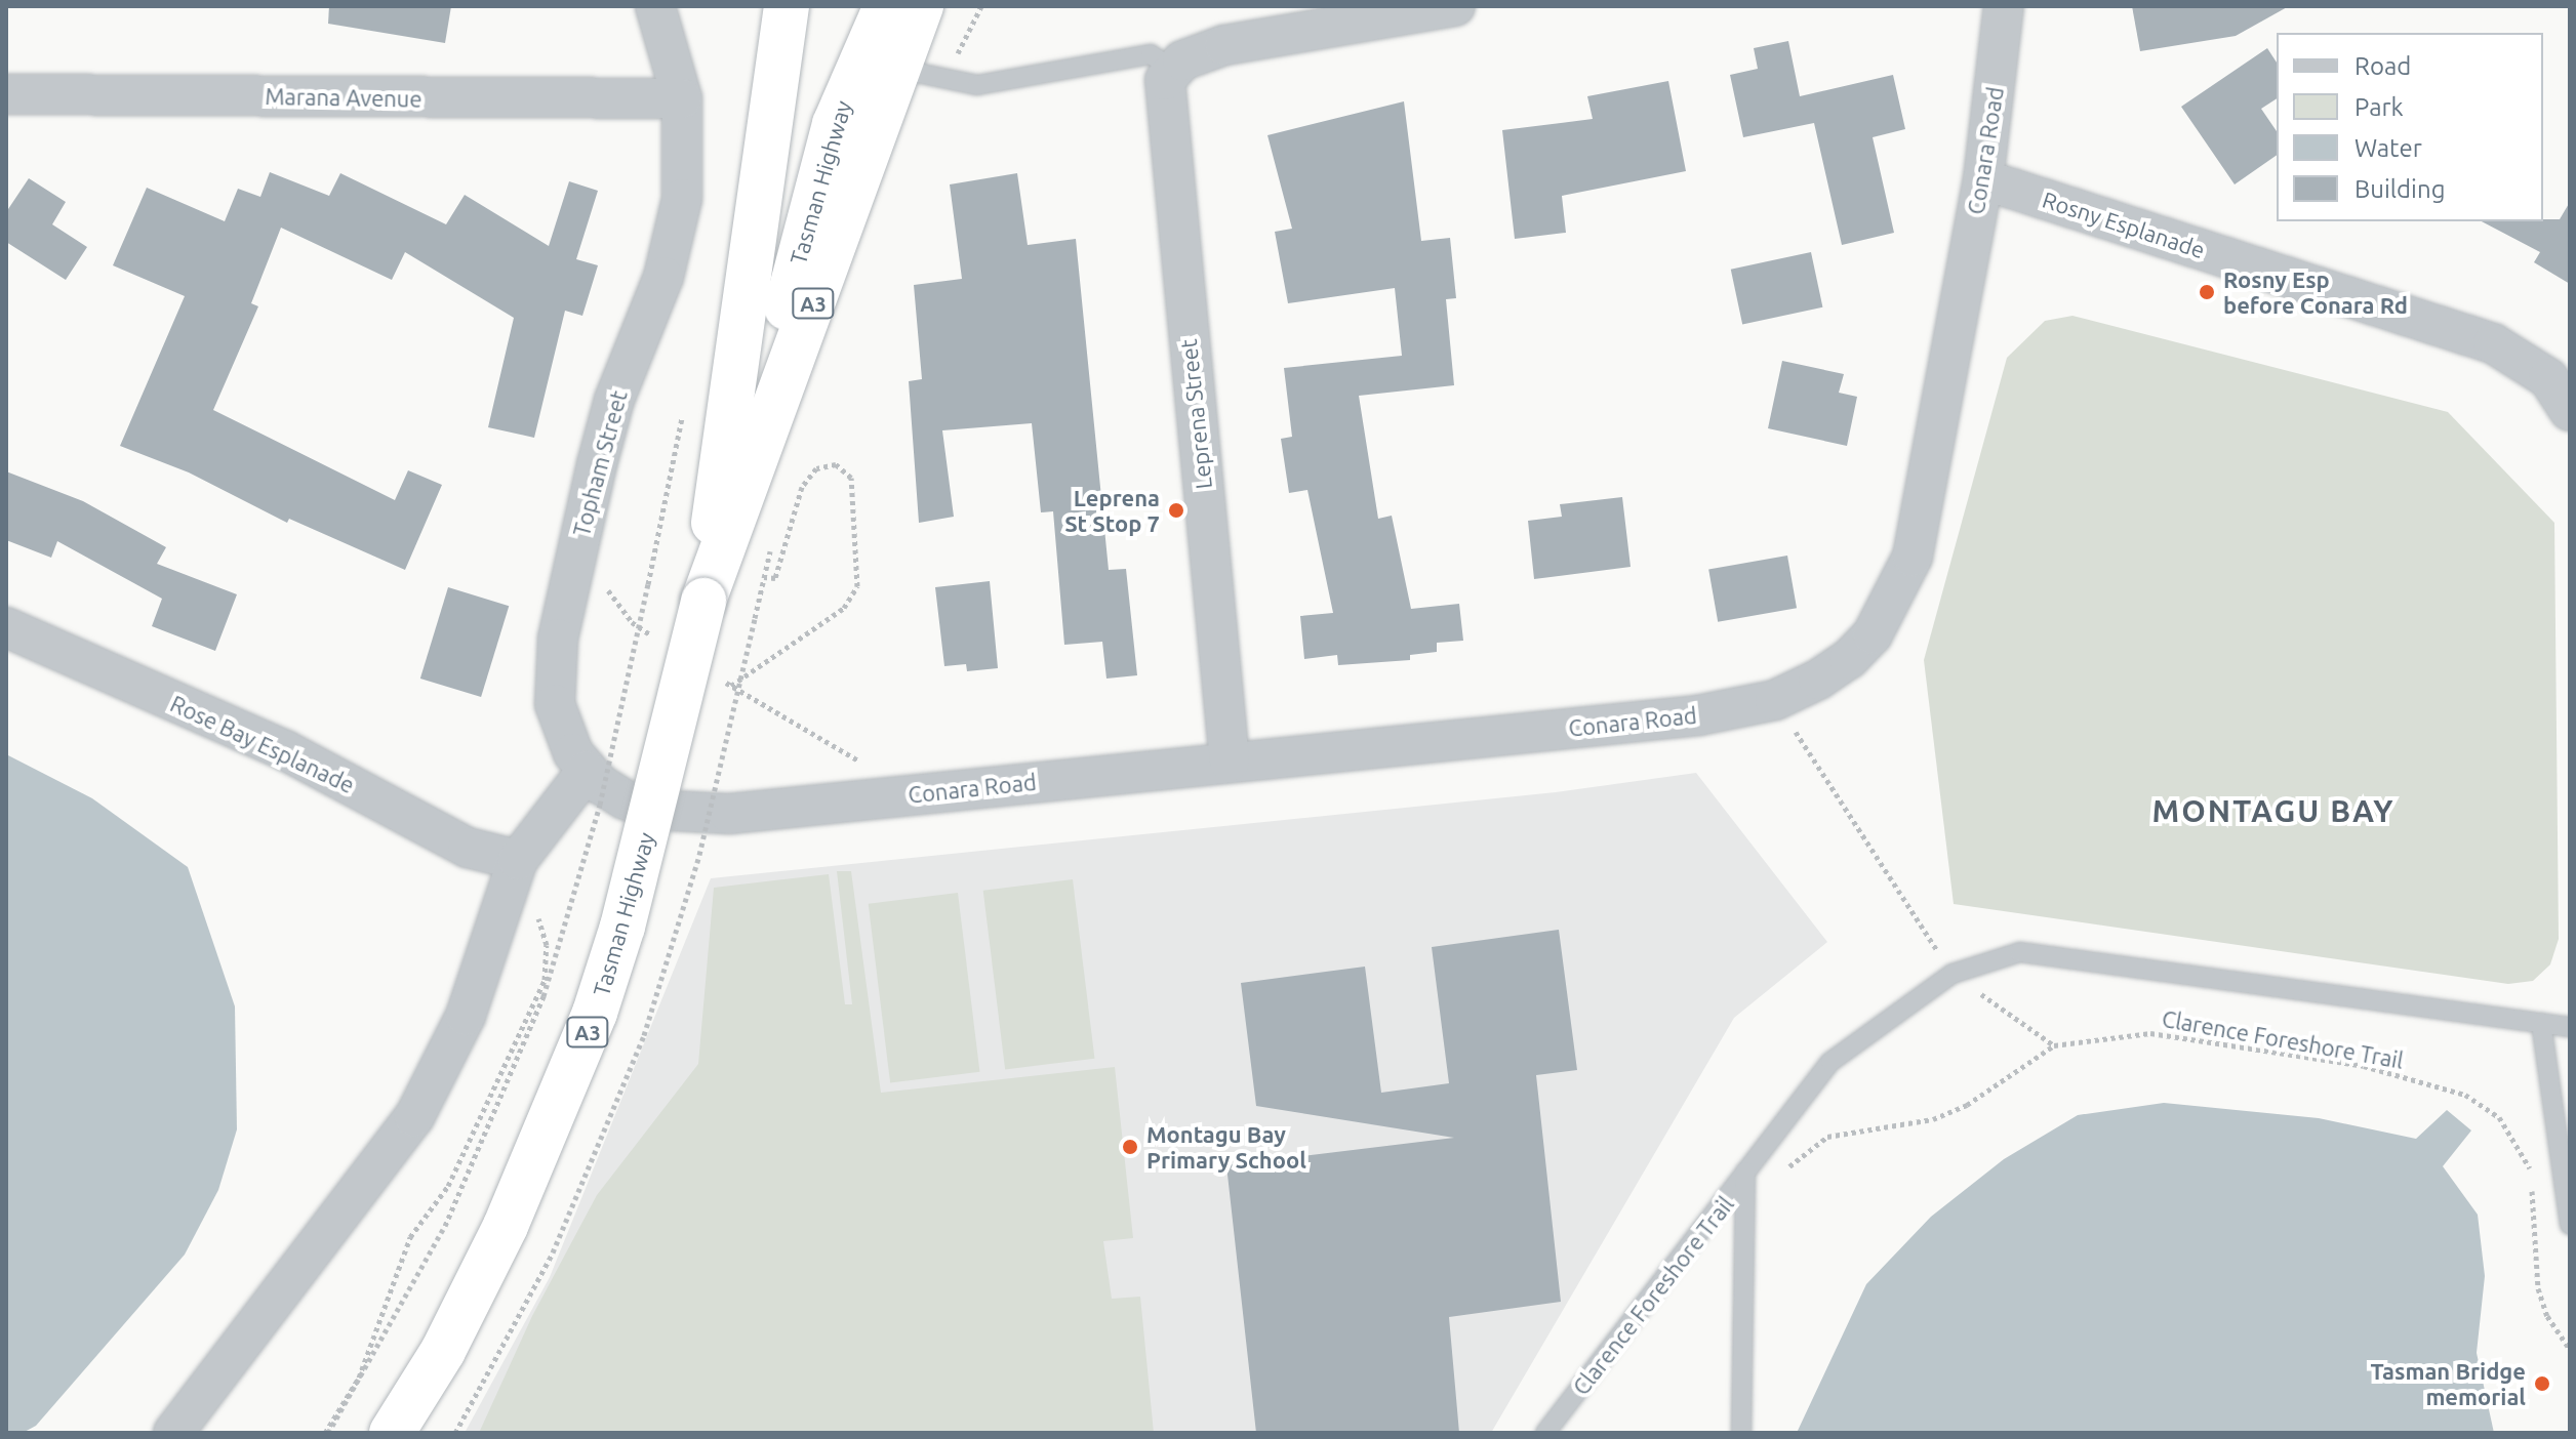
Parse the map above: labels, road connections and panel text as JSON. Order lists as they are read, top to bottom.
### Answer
{
  "streets": {
    "highway": ["Tasman Highway", "A3"],
    "street": [
      "Marana Avenue",
      "Conara Road",
      "Rosny Esplanade",
      "Leprena Street",
      "Topham Street",
      "Rose Bay Esplanade"
    ],
    "path": ["Clarence Foreshore Trail"]
  },
  "crossings": [
    ["Marana Avenue", "Topham Street"],
    ["Conara Road", "Rosny Esplanade"],
    ["Conara Road", "Leprena Street"],
    ["Conara Road", "Topham Street"],
    ["Tasman Highway", "A3"]
  ],
  "districts": ["MONTAGU BAY"],
  "places": [
    "Rosny Esp before Conara Rd",
    "Leprena St Stop 7",
    "Montagu Bay Primary School",
    "Tasman Bridge memorial"
  ],
  "legend": [
    "Road",
    "Park",
    "Water",
    "Building"
  ]
}
